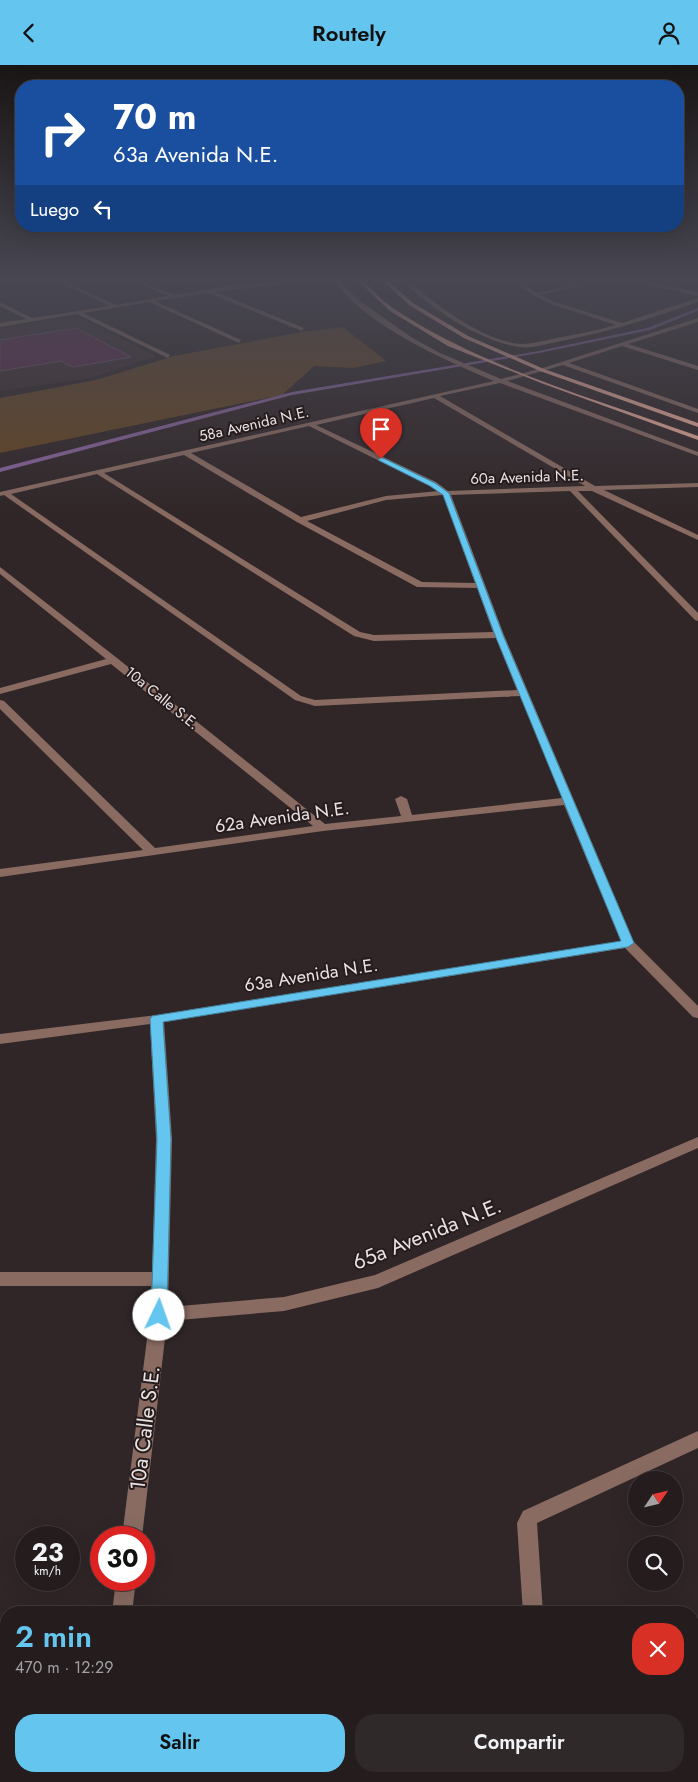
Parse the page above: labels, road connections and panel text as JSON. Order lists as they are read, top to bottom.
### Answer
{
  "streets": {
    "street": [
      "58a Avenida N.E.",
      "60a Avenida N.E.",
      "10a Calle S.E.",
      "62a Avenida N.E.",
      "63a Avenida N.E.",
      "65a Avenida N.E."
    ]
  },
  "crossings": [
    ["10a Calle S.E.", "62a Avenida N.E."],
    ["10a Calle S.E.", "63a Avenida N.E."],
    ["10a Calle S.E.", "65a Avenida N.E."]
  ],
  "north": "top right",
  "page": {
    "header": "Routely",
    "turn": ["70 m", "63a Avenida N.E."],
    "then": "Luego",
    "speed": "23 km/h",
    "limit": "30",
    "heading": ["2 min", "470 m · 12:29"],
    "buttons": ["Salir", "Compartir"]
  }
}
